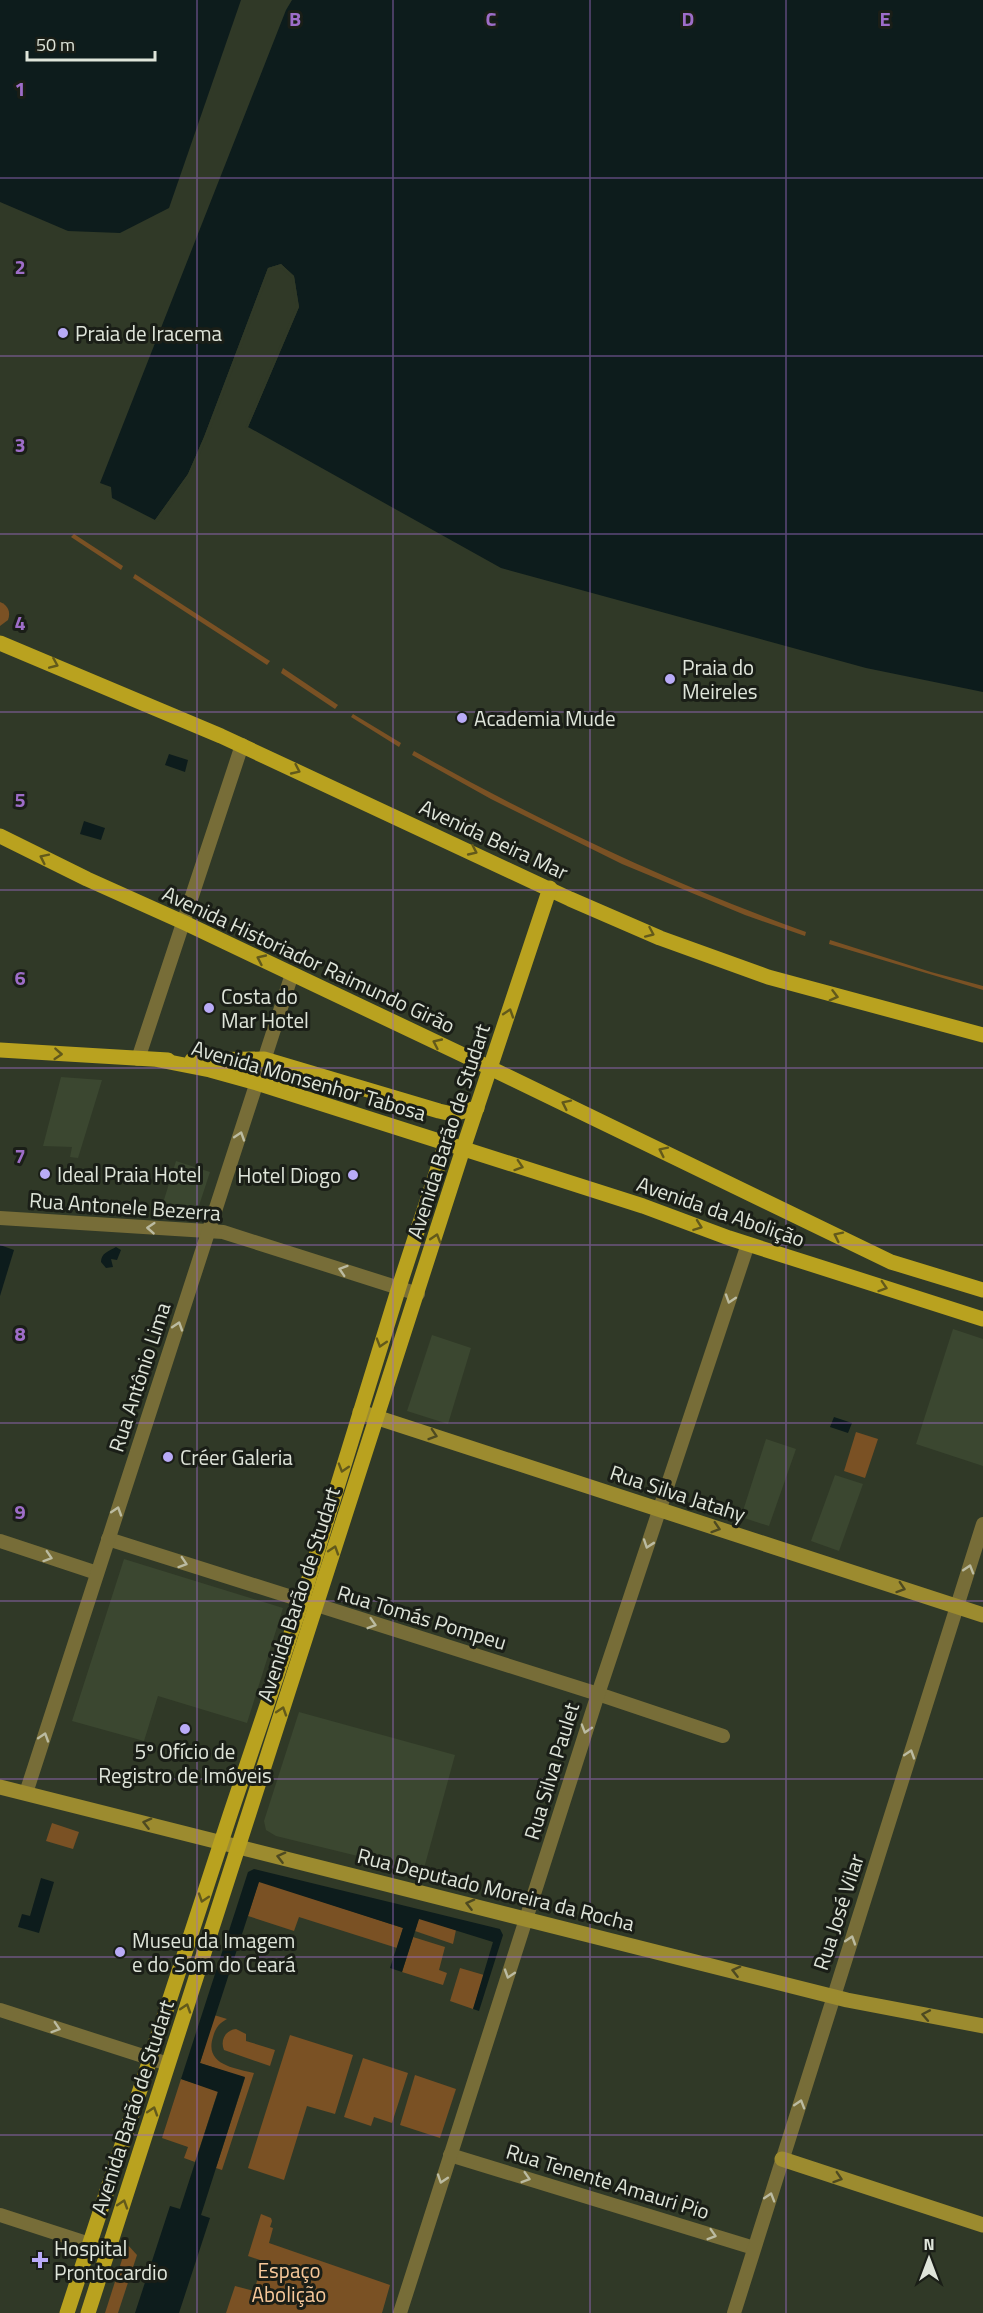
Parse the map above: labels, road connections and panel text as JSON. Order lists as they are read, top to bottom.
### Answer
{
  "streets": {
    "main road": [
      "Avenida Beira Mar",
      "Avenida Historiador Raimundo Girão",
      "Avenida Monsenhor Tabosa",
      "Avenida Barão de Studart",
      "Avenida da Abolição"
    ],
    "street": [
      "Rua Antonele Bezerra",
      "Rua Antônio Lima",
      "Rua Silva Jatahy",
      "Rua Tomás Pompeu",
      "Rua Silva Paulet",
      "Rua Deputado Moreira da Rocha",
      "Rua José Vilar",
      "Rua Tenente Amauri Pio"
    ]
  },
  "crossings": [
    ["Avenida Beira Mar", "Avenida Barão de Studart"],
    ["Avenida Historiador Raimundo Girão", "Avenida Barão de Studart"],
    ["Avenida Historiador Raimundo Girão", "Rua Antônio Lima"],
    ["Avenida Monsenhor Tabosa", "Avenida Barão de Studart"],
    ["Avenida Monsenhor Tabosa", "Avenida da Abolição"],
    ["Avenida Monsenhor Tabosa", "Rua Antônio Lima"],
    ["Avenida Barão de Studart", "Rua Antonele Bezerra"],
    ["Avenida Barão de Studart", "Avenida da Abolição"],
    ["Avenida Barão de Studart", "Rua Silva Jatahy"],
    ["Avenida Barão de Studart", "Rua Tomás Pompeu"],
    ["Avenida Barão de Studart", "Rua Deputado Moreira da Rocha"],
    ["Rua Antonele Bezerra", "Rua Antônio Lima"],
    ["Avenida da Abolição", "Rua Silva Paulet"],
    ["Rua Antônio Lima", "Rua Tomás Pompeu"],
    ["Rua Antônio Lima", "Rua Deputado Moreira da Rocha"],
    ["Rua Silva Jatahy", "Rua Silva Paulet"],
    ["Rua Silva Jatahy", "Rua José Vilar"],
    ["Rua Tomás Pompeu", "Rua Silva Paulet"],
    ["Rua Silva Paulet", "Rua Deputado Moreira da Rocha"],
    ["Rua Silva Paulet", "Rua Tenente Amauri Pio"],
    ["Rua Deputado Moreira da Rocha", "Rua José Vilar"],
    ["Rua José Vilar", "Rua Tenente Amauri Pio"]
  ],
  "one_way": [
    "Avenida Beira Mar",
    "Avenida Historiador Raimundo Girão",
    "Rua Antonele Bezerra",
    "Avenida da Abolição",
    "Rua Antônio Lima",
    "Rua Silva Jatahy",
    "Rua Tomás Pompeu",
    "Rua Silva Paulet",
    "Rua Deputado Moreira da Rocha",
    "Rua José Vilar",
    "Rua Tenente Amauri Pio"
  ],
  "parks": ["Espaço Abolição"],
  "places": {
    "other": [
      "Praia de Iracema",
      "Praia do Meireles",
      "Academia Mude",
      "Costa do Mar Hotel",
      "Ideal Praia Hotel",
      "Hotel Diogo",
      "Créer Galeria",
      "5º Ofício de Registro de Imóveis",
      "Museu da Imagem e do Som do Ceará"
    ],
    "health": ["Hospital Prontocardio"]
  },
  "scale_bar": "50 m",
  "north": "top",
  "grid": {
    "columns": [
      "B",
      "C",
      "D",
      "E"
    ],
    "rows": [
      "1",
      "2",
      "3",
      "4",
      "5",
      "6",
      "7",
      "8",
      "9"
    ]
  }
}
